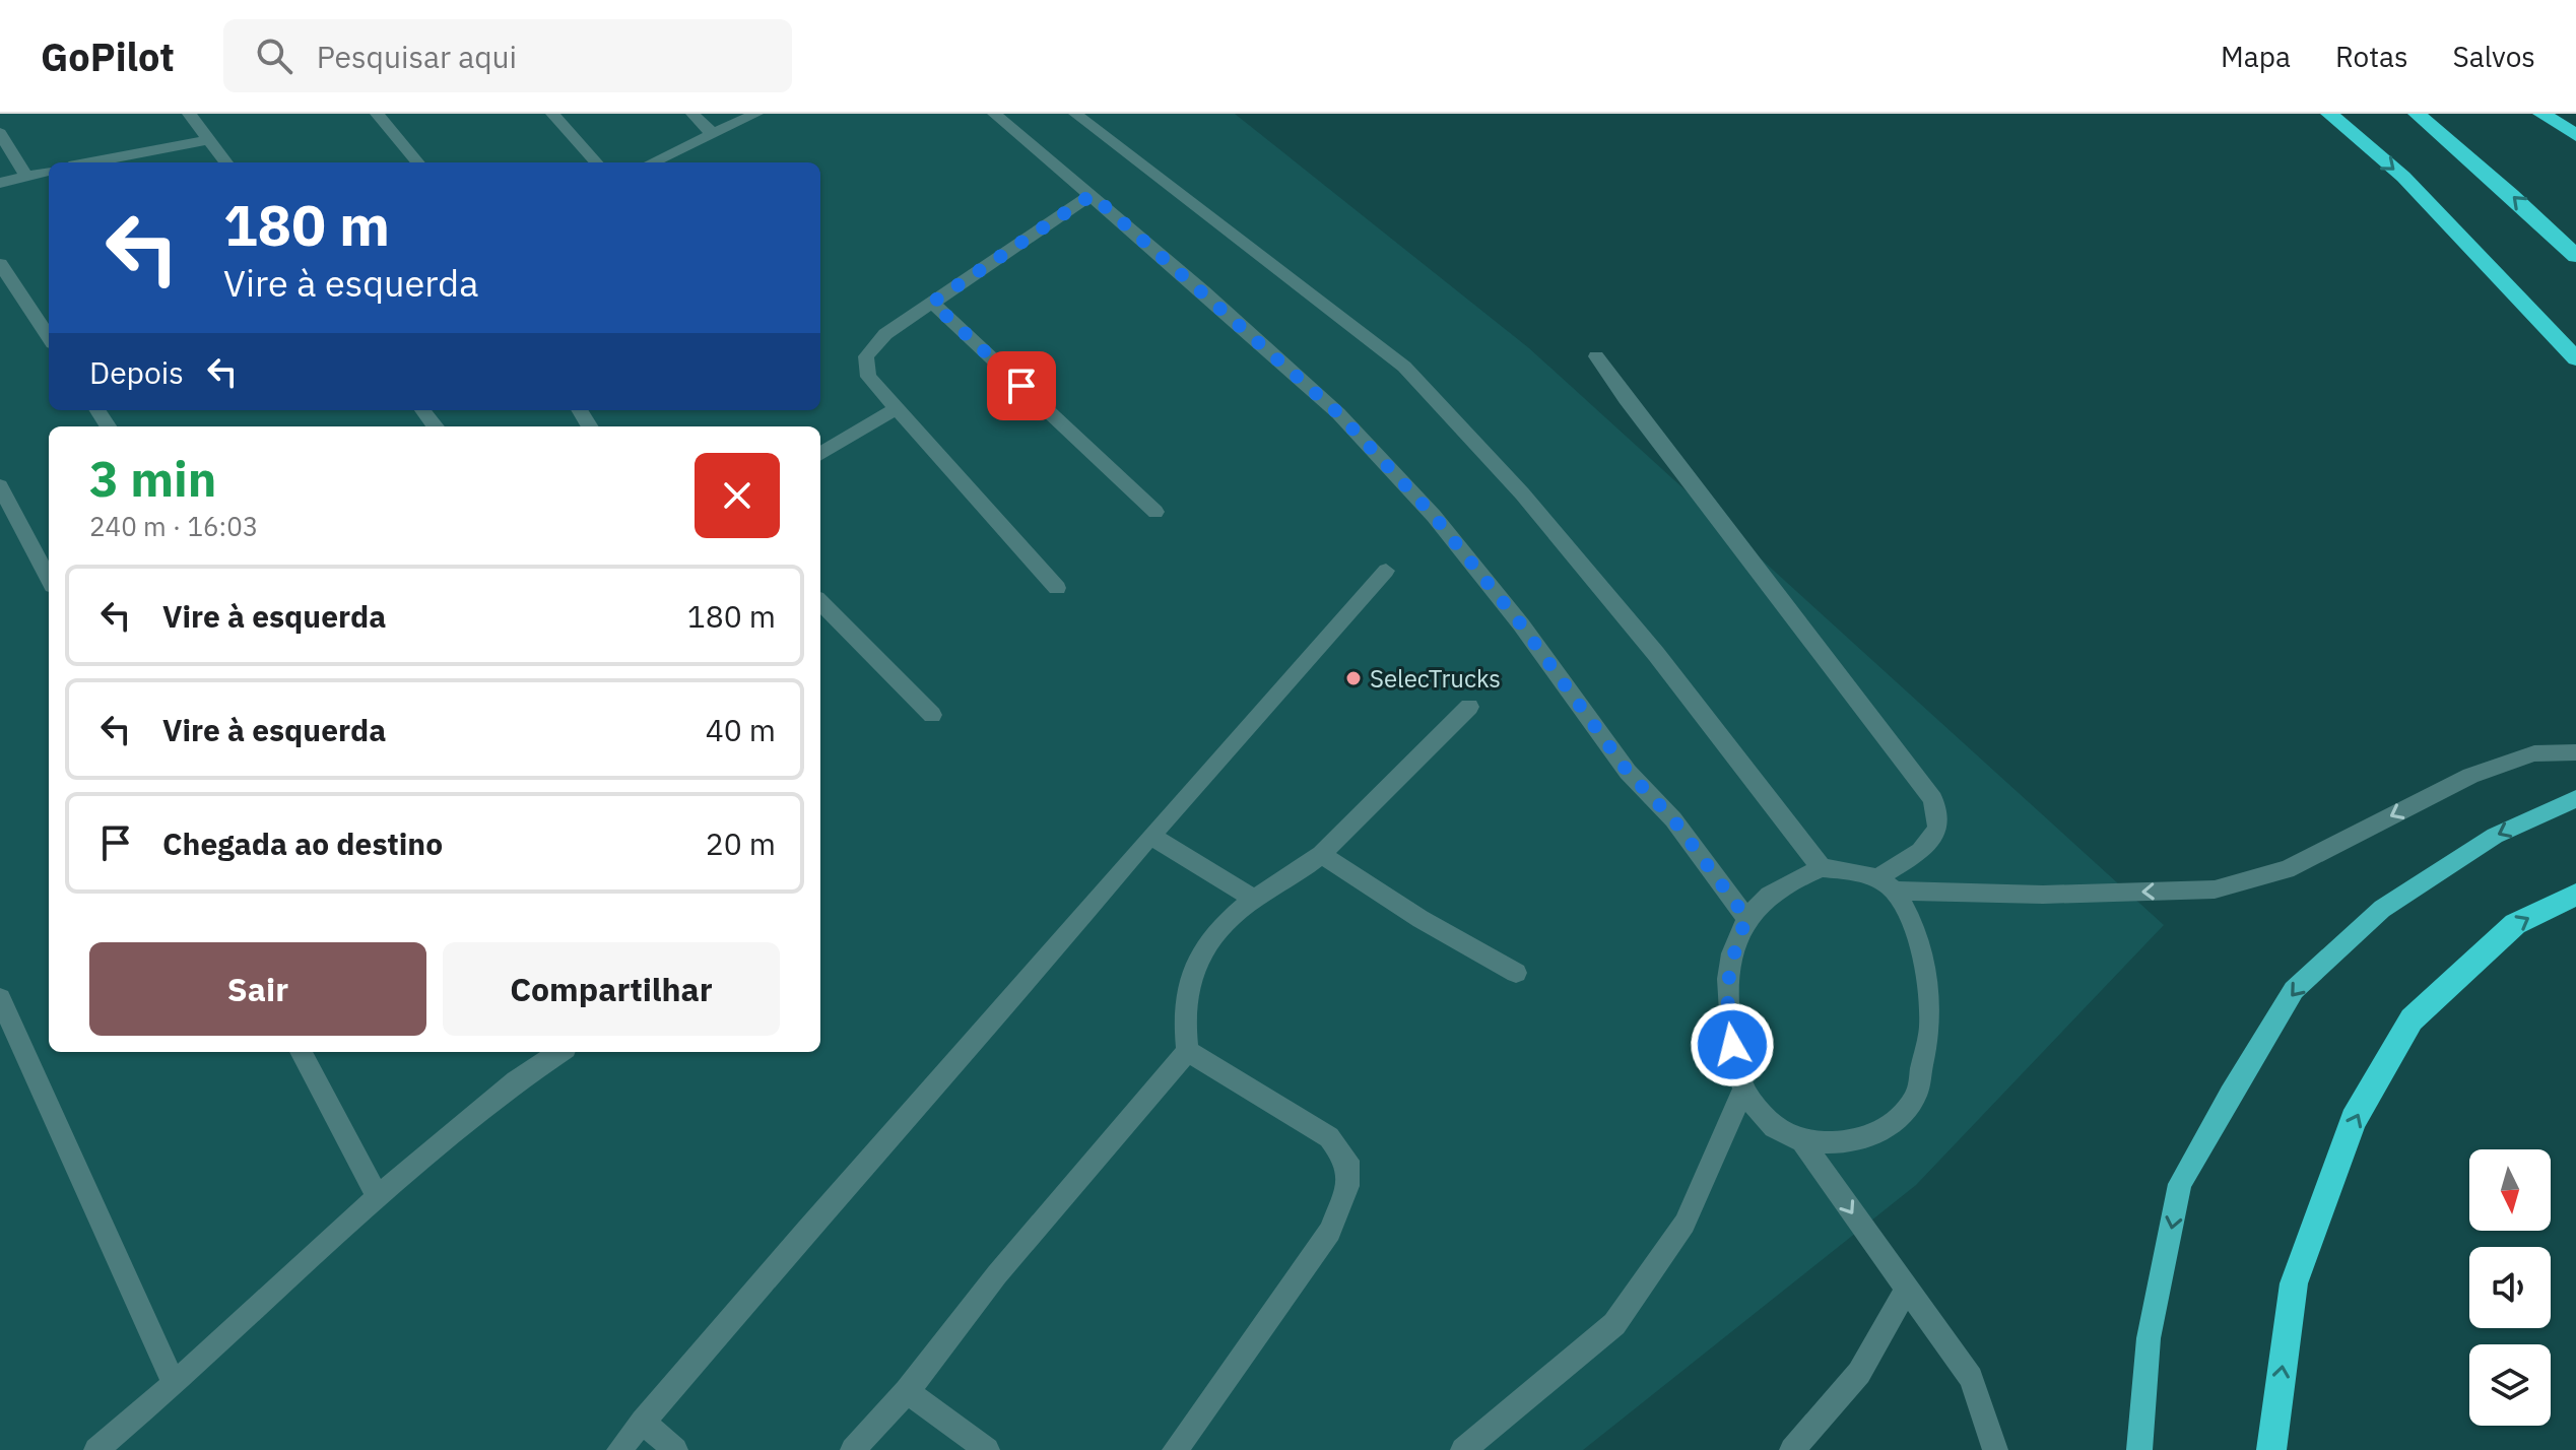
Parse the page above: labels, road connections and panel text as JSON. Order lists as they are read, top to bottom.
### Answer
{
  "places": ["SelecTrucks"],
  "north": "bottom",
  "page": {
    "header": "GoPilot",
    "search": "Pesquisar aqui",
    "nav": ["Mapa", "Rotas", "Salvos"],
    "turn": ["180 m", "Vire à esquerda"],
    "then": "Depois",
    "heading": ["3 min", "240 m · 16:03"],
    "list": [
      {
        "name": "Vire à esquerda",
        "value": "180 m"
      },
      {
        "name": "Vire à esquerda",
        "value": "40 m"
      },
      {
        "name": "Chegada ao destino",
        "value": "20 m"
      }
    ],
    "buttons": ["Sair", "Compartilhar"]
  }
}
